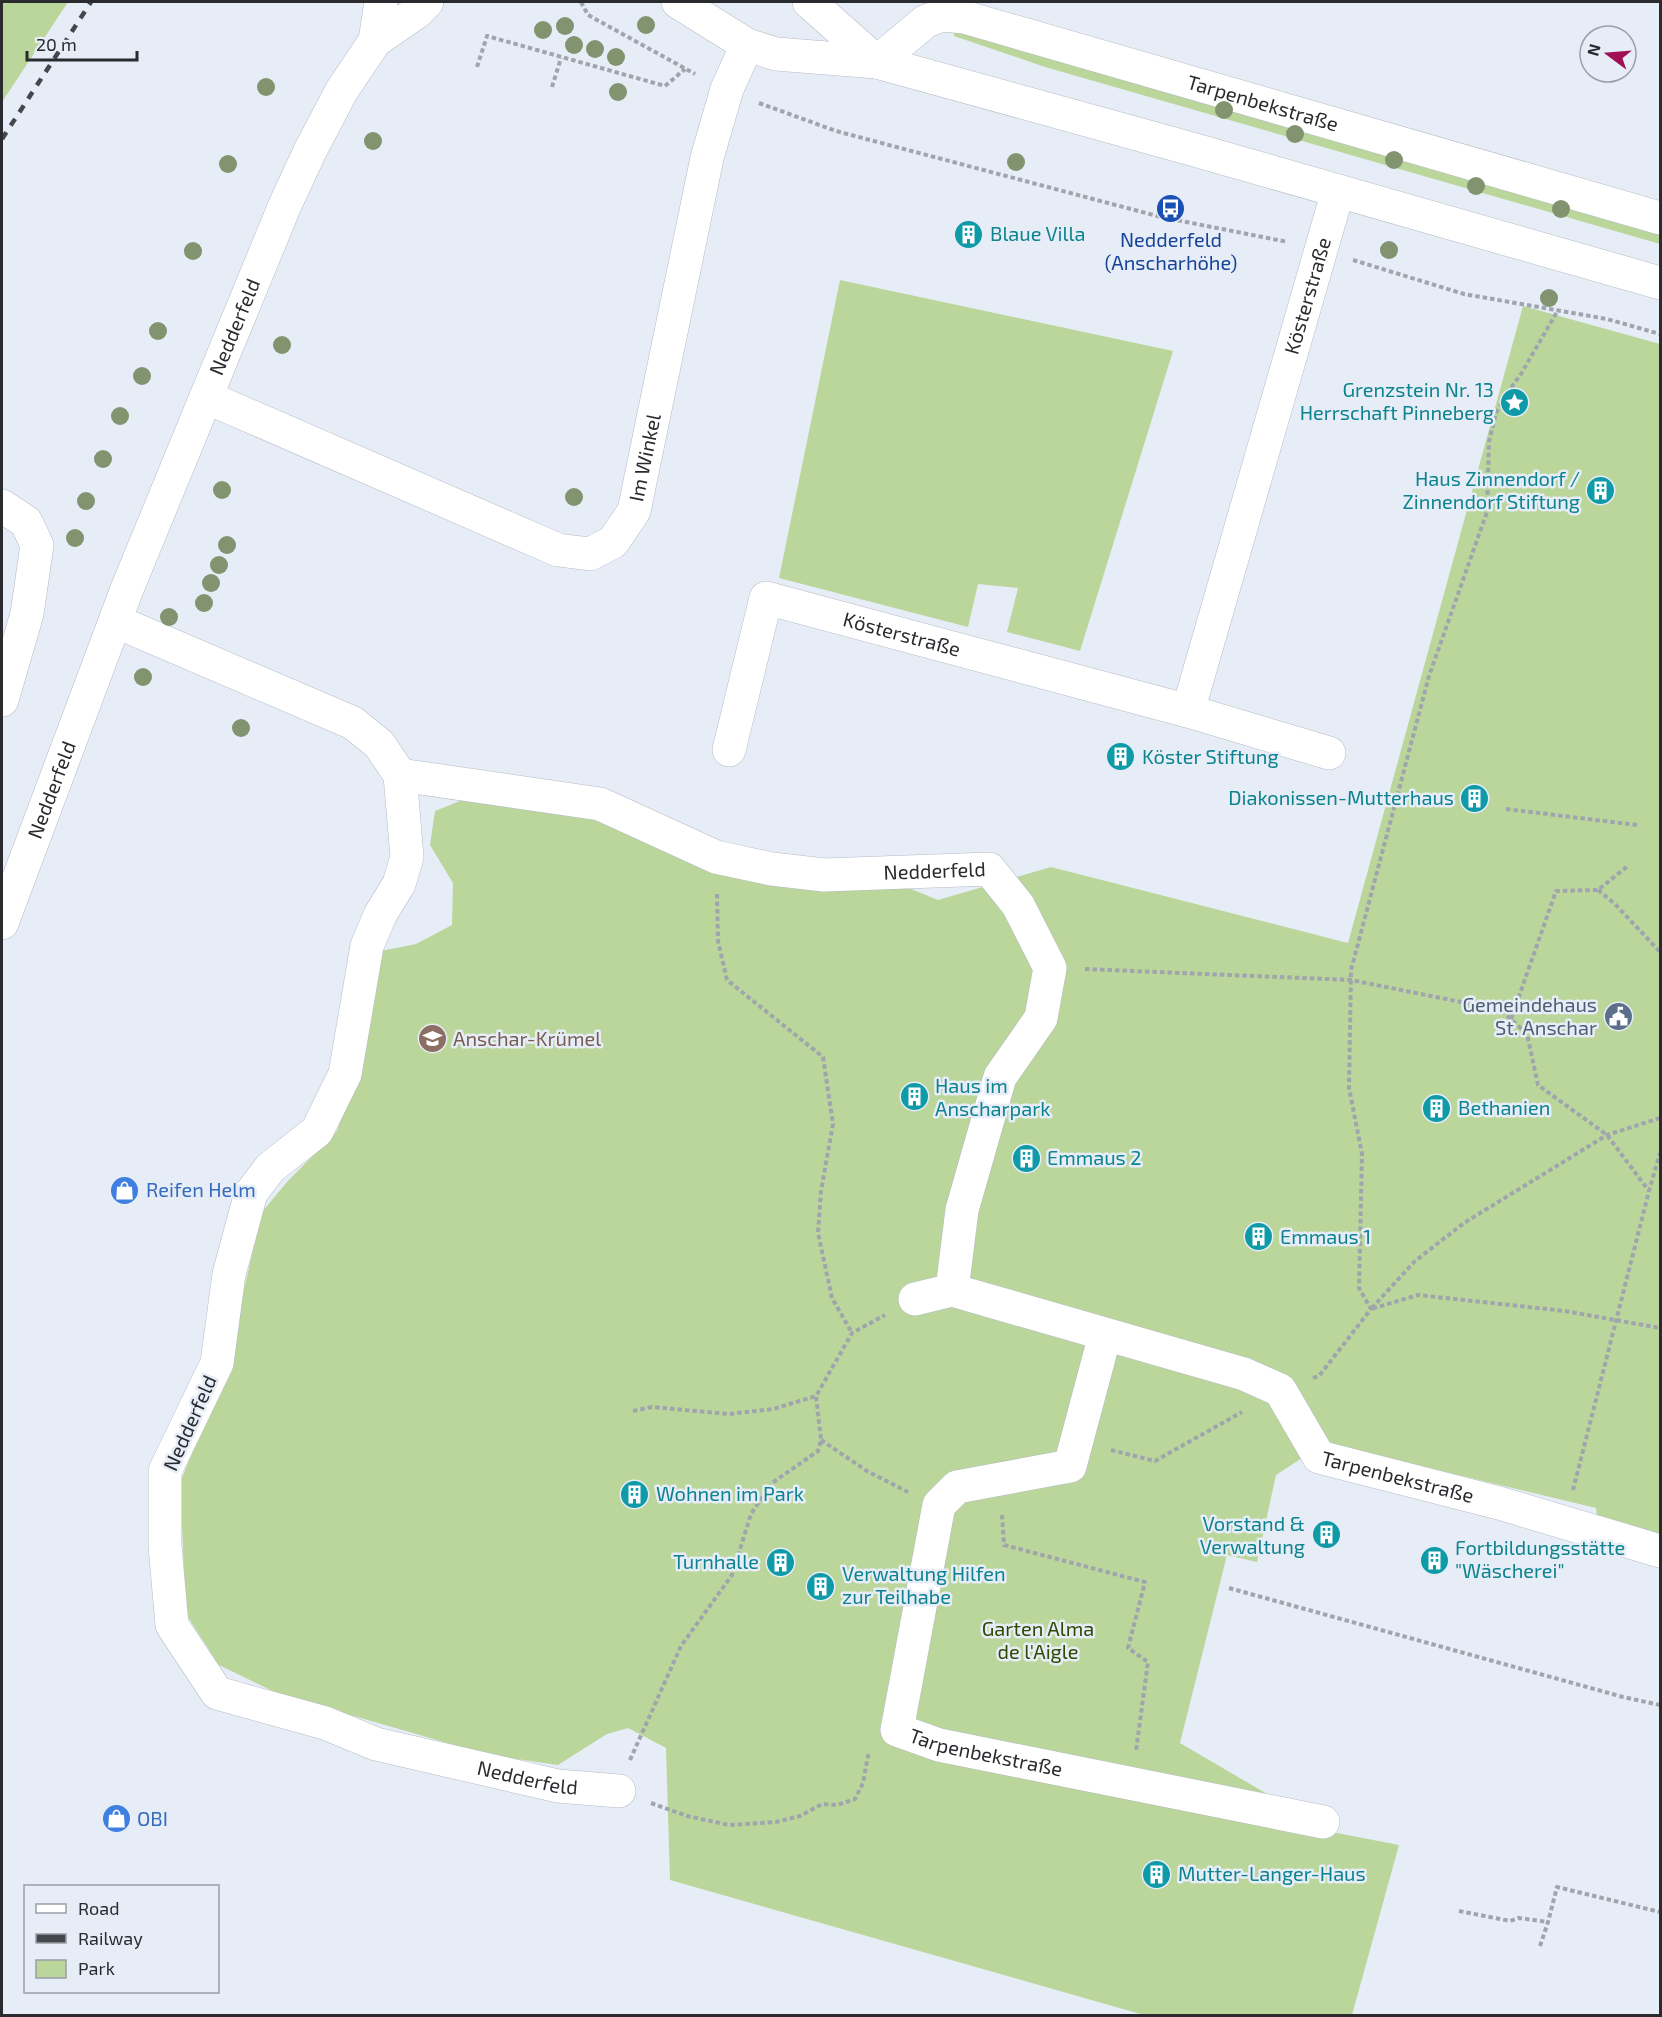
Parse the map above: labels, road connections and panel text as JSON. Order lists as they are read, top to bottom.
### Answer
{
  "streets": {
    "street": [
      "Tarpenbekstraße",
      "Kösterstraße",
      "Nedderfeld",
      "Im Winkel"
    ]
  },
  "crossings": [
    ["Nedderfeld", "Im Winkel"]
  ],
  "parks": ["Garten Alma de l'Aigle"],
  "places": {
    "bus stop": ["Nedderfeld (Anscharhöhe)"],
    "building": [
      "Blaue Villa",
      "Haus Zinnendorf / Zinnendorf Stiftung",
      "Köster Stiftung",
      "Diakonissen-Mutterhaus",
      "Haus im Anscharpark",
      "Bethanien",
      "Emmaus 2",
      "Emmaus 1",
      "Wohnen im Park",
      "Vorstand & Verwaltung",
      "Fortbildungsstätte \"Wäscherei\"",
      "Turnhalle",
      "Verwaltung Hilfen zur Teilhabe",
      "Mutter-Langer-Haus"
    ],
    "place": ["Grenzstein Nr. 13 Herrschaft Pinneberg"],
    "public building": ["Gemeindehaus St. Anschar"],
    "school or university": ["Anschar-Krümel"],
    "shop": ["Reifen Helm", "OBI"]
  },
  "legend": ["Road", "Railway", "Park"],
  "scale_bar": "20 m",
  "north": "left"
}
